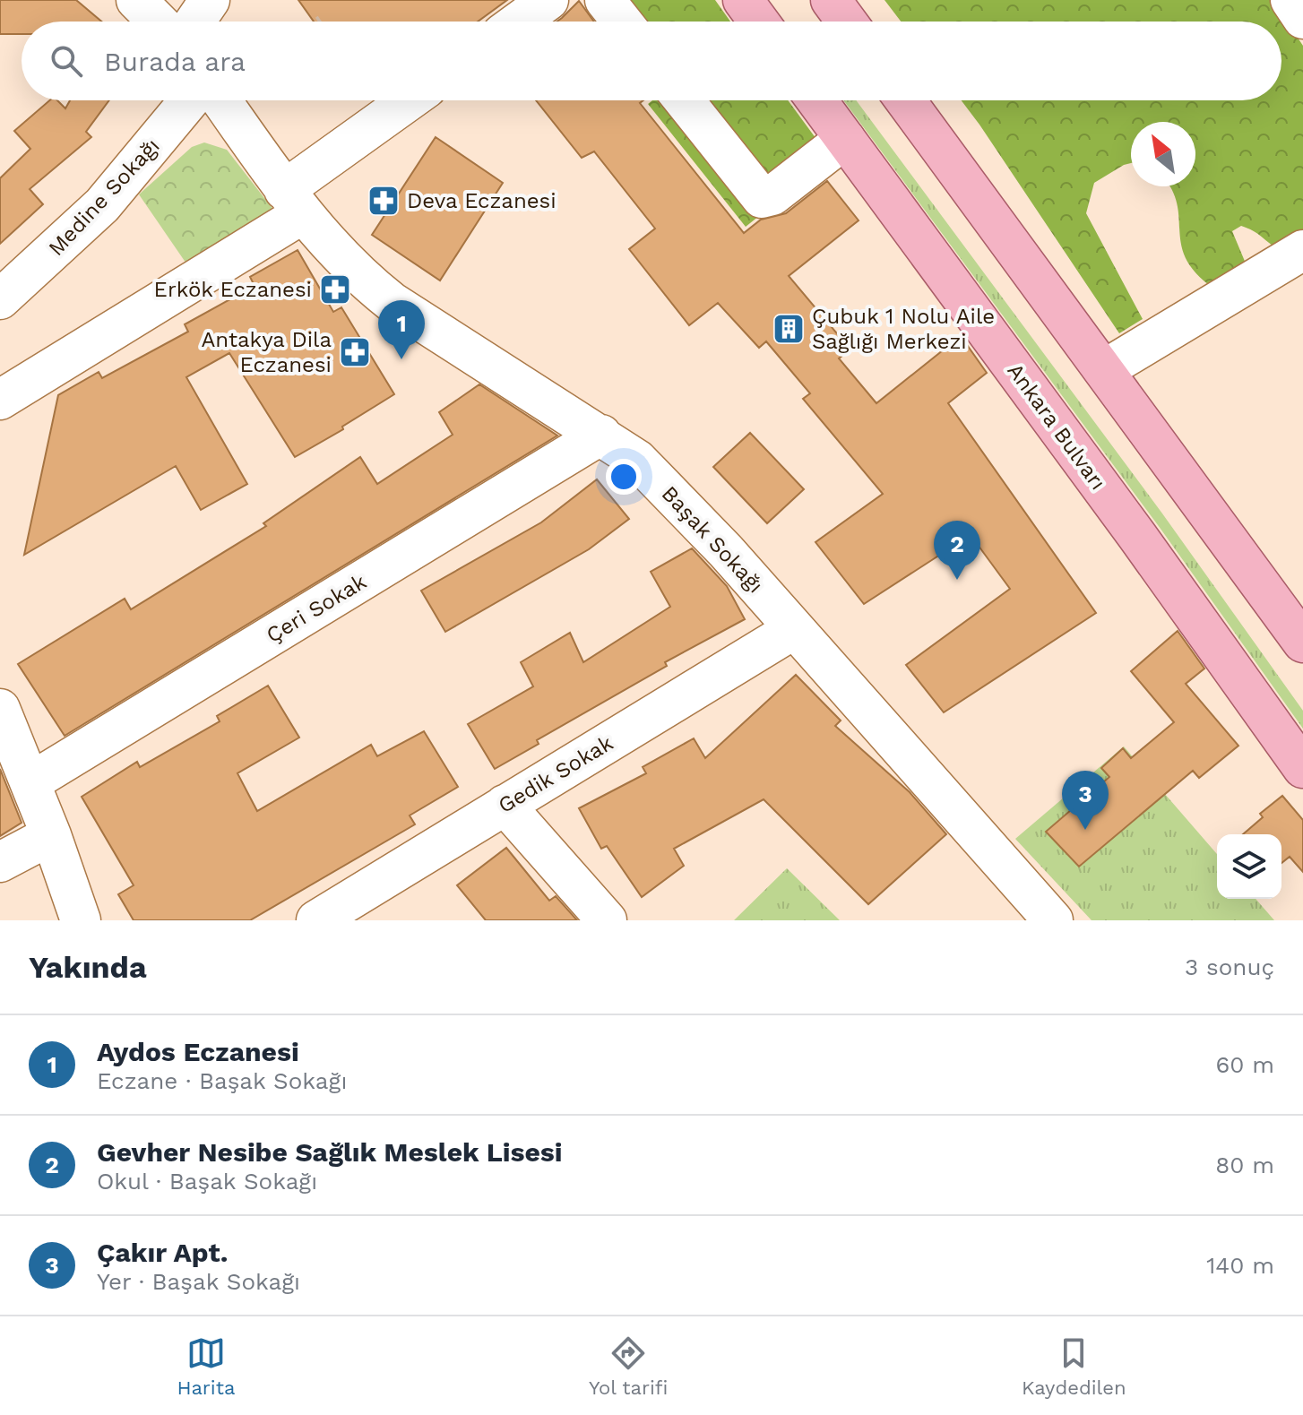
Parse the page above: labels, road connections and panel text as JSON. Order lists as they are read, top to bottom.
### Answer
{
  "streets": {
    "main road": ["Ankara Bulvarı"],
    "street": [
      "Medine Sokağı",
      "Başak Sokağı",
      "Çeri Sokak",
      "Gedik Sokak"
    ]
  },
  "crossings": [
    ["Başak Sokağı", "Çeri Sokak"],
    ["Başak Sokağı", "Gedik Sokak"]
  ],
  "places": {
    "pharmacy": ["Deva Eczanesi", "Erkök Eczanesi", "Antakya Dila Eczanesi"],
    "building": ["Çubuk 1 Nolu Aile Sağlığı Merkezi"]
  },
  "north": "top left",
  "page": {
    "search": "Burada ara",
    "pins": ["1", "2", "3"],
    "heading": ["Yakında", "3 sonuç"],
    "list": [
      {
        "mark": "1",
        "name": "Aydos Eczanesi",
        "note": "Eczane · Başak Sokağı",
        "value": "60 m"
      },
      {
        "mark": "2",
        "name": "Gevher Nesibe Sağlık Meslek Lisesi",
        "note": "Okul · Başak Sokağı",
        "value": "80 m"
      },
      {
        "mark": "3",
        "name": "Çakır Apt.",
        "note": "Yer · Başak Sokağı",
        "value": "140 m"
      }
    ],
    "nav": ["Harita", "Yol tarifi", "Kaydedilen"]
  }
}
